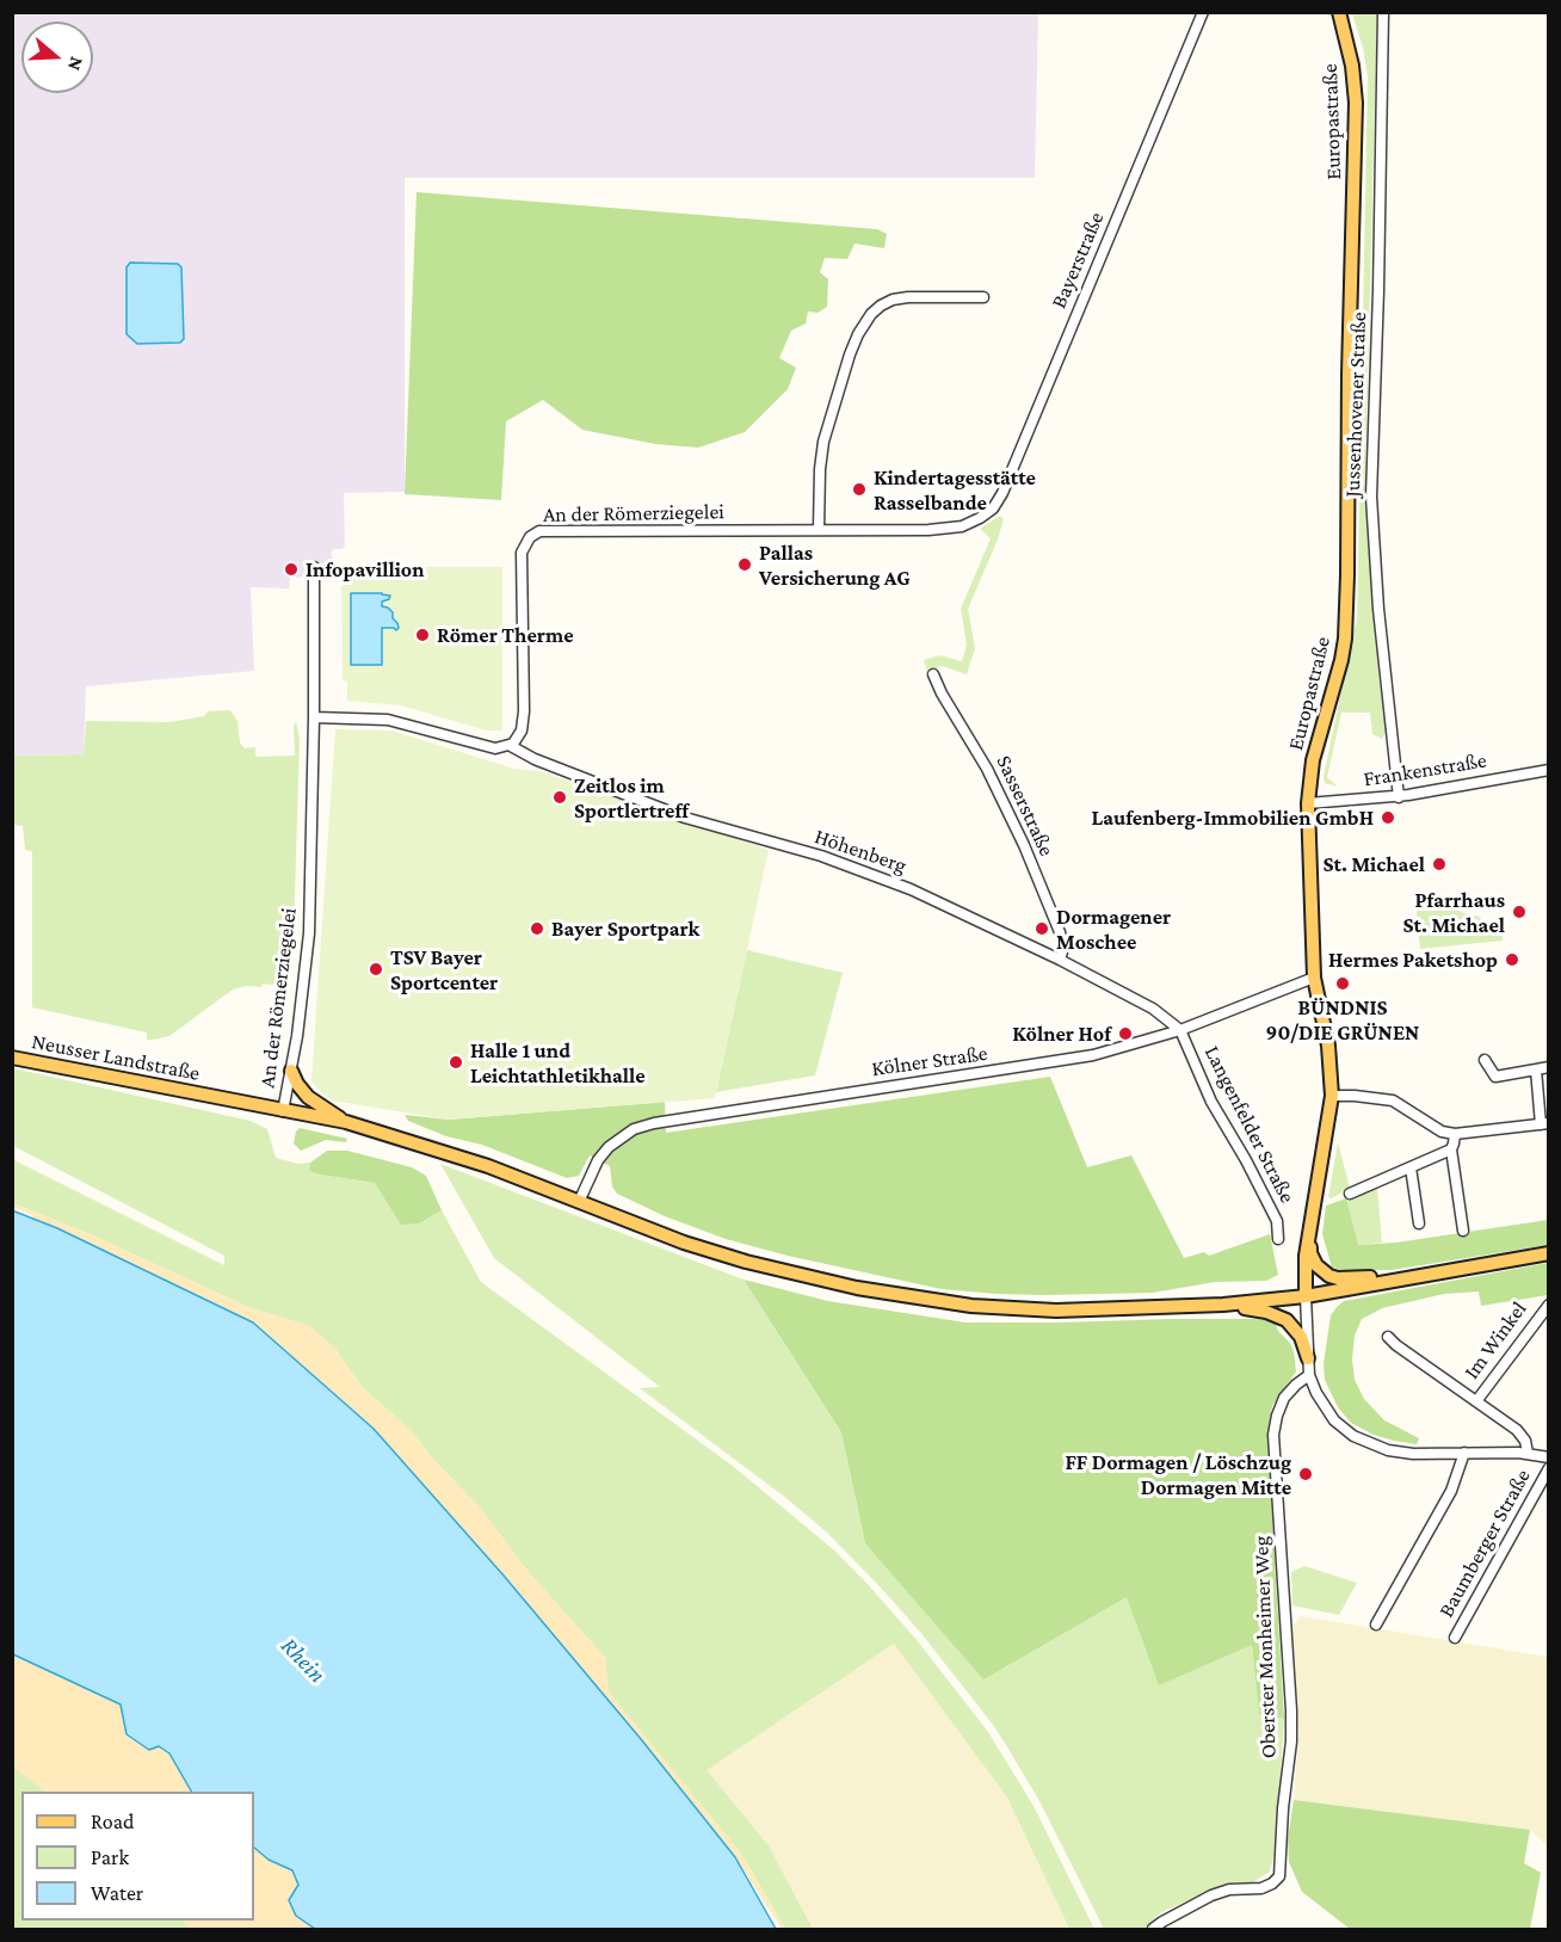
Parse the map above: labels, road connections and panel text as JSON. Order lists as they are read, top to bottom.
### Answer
{
  "streets": {
    "main road": ["Europastraße", "Neusser Landstraße"],
    "street": [
      "Bayerstraße",
      "Jussenhovener Straße",
      "An der Römerziegelei",
      "Frankenstraße",
      "Sasserstraße",
      "Höhenberg",
      "Kölner Straße",
      "Langenfelder Straße",
      "Im Winkel",
      "Baumberger Straße",
      "Oberster Monheimer Weg"
    ]
  },
  "crossings": [
    ["Europastraße", "Frankenstraße"],
    ["Europastraße", "Kölner Straße"],
    ["Bayerstraße", "An der Römerziegelei"],
    ["Jussenhovener Straße", "Frankenstraße"],
    ["An der Römerziegelei", "Höhenberg"],
    ["An der Römerziegelei", "Neusser Landstraße"],
    ["Sasserstraße", "Höhenberg"],
    ["Höhenberg", "Kölner Straße"],
    ["Höhenberg", "Langenfelder Straße"],
    ["Kölner Straße", "Langenfelder Straße"]
  ],
  "water": ["Rhein"],
  "places": [
    "Kindertagesstätte Rasselbande",
    "Pallas Versicherung AG",
    "Infopavillion",
    "Römer Therme",
    "Zeitlos im Sportlertreff",
    "Laufenberg-Immobilien GmbH",
    "St. Michael",
    "Pfarrhaus St. Michael",
    "Bayer Sportpark",
    "Dormagener Moschee",
    "Hermes Paketshop",
    "TSV Bayer Sportcenter",
    "BÜNDNIS 90/DIE GRÜNEN",
    "Kölner Hof",
    "Halle 1 und Leichtathletikhalle",
    "FF Dormagen / Löschzug Dormagen Mitte"
  ],
  "legend": ["Road", "Park", "Water"],
  "north": "right"
}
